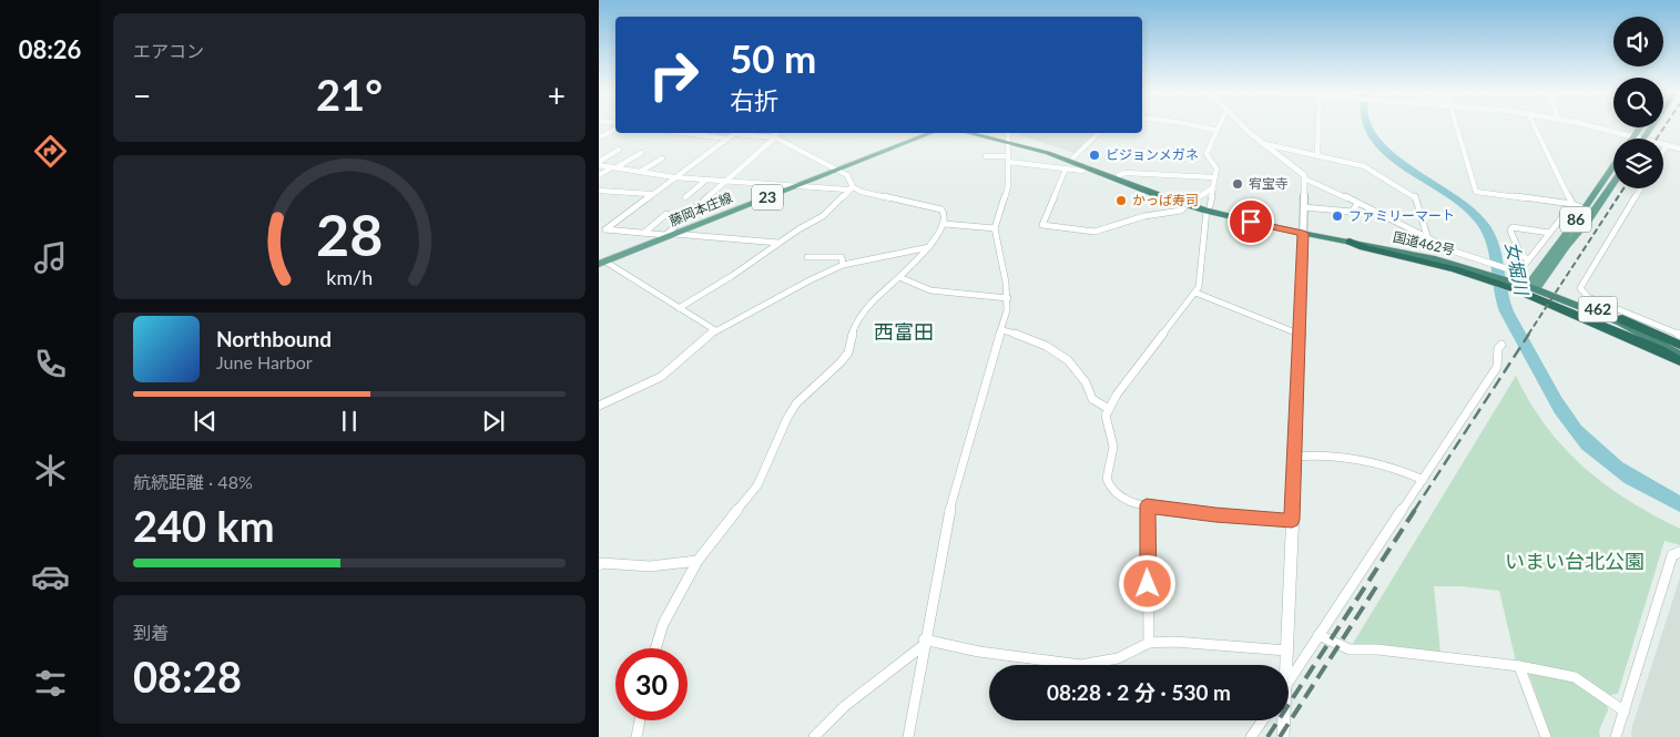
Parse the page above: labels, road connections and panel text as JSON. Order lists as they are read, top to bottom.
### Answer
{
  "streets": {
    "highway": ["国道462号", "462"],
    "main road": ["23", "藤岡本庄線", "86"]
  },
  "crossings": [
    ["86", "462"]
  ],
  "districts": ["西富田"],
  "water": ["女堀川"],
  "parks": ["いまい台北公園"],
  "places": [
    "ビジョンメガネ",
    "宥宝寺",
    "かっぱ寿司",
    "ファミリーマート"
  ],
  "page": {
    "tabs": "08:26",
    "tile": [
      "エアコン",
      ["航続距離 · 48%", "240 km"],
      ["到着", "08:28"]
    ],
    "turn": ["50 m", "右折"],
    "heat": ["−", "21°", "+"],
    "song": ["Northbound", "June Harbor"],
    "limit": "30",
    "trip": "08:28 · 2 分 · 530 m",
    "gauge": ["28", "km/h"]
  }
}
